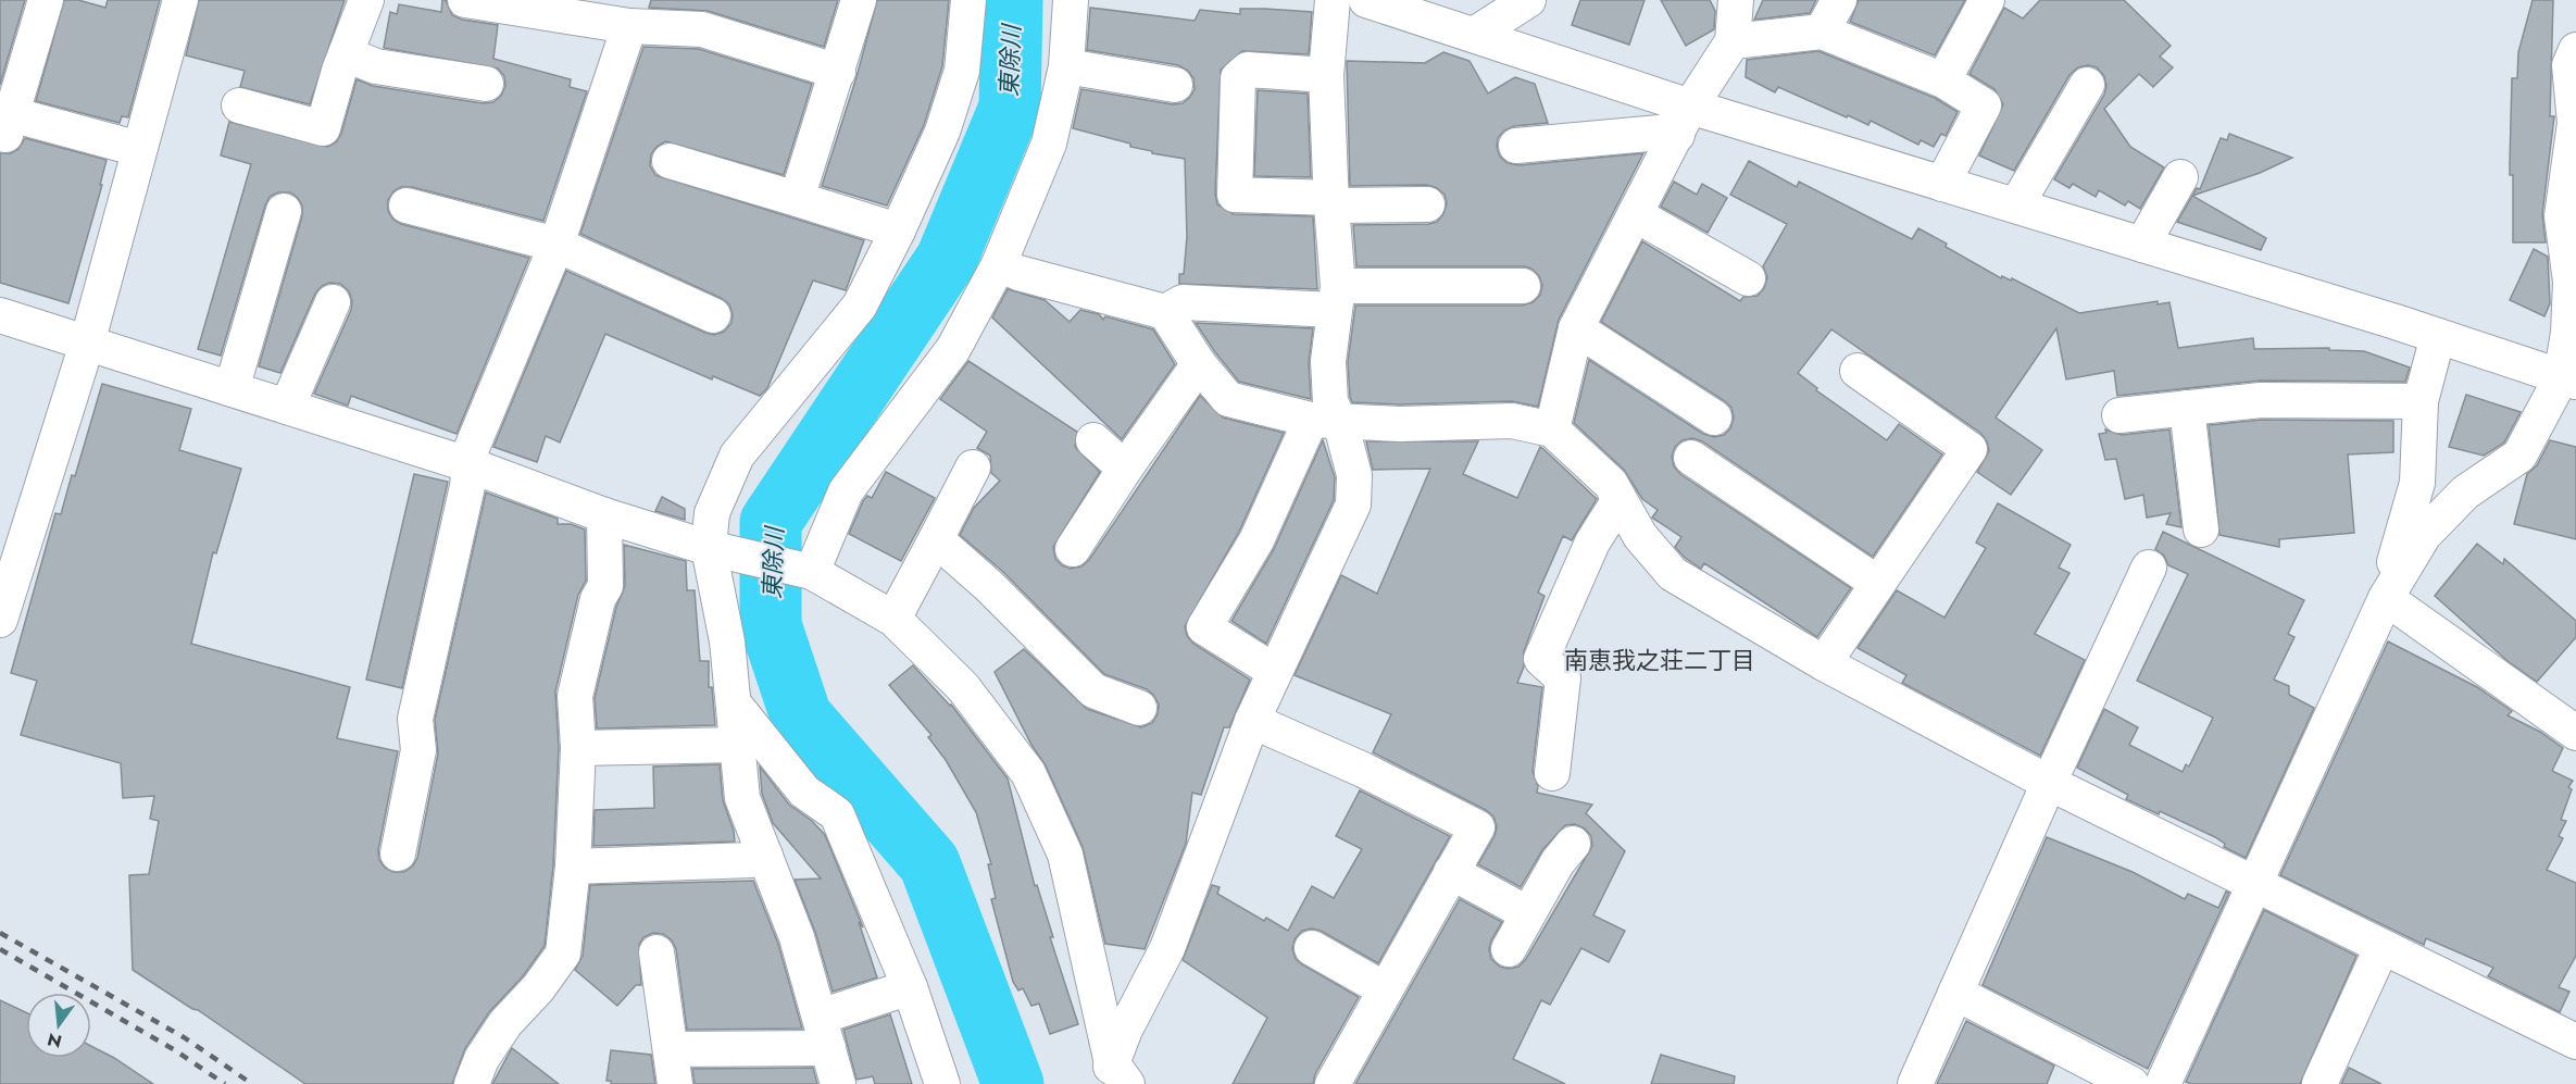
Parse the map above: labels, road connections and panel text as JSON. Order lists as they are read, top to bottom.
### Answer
{
  "districts": ["南恵我之荘二丁目"],
  "water": ["東除川"],
  "north": "bottom"
}
